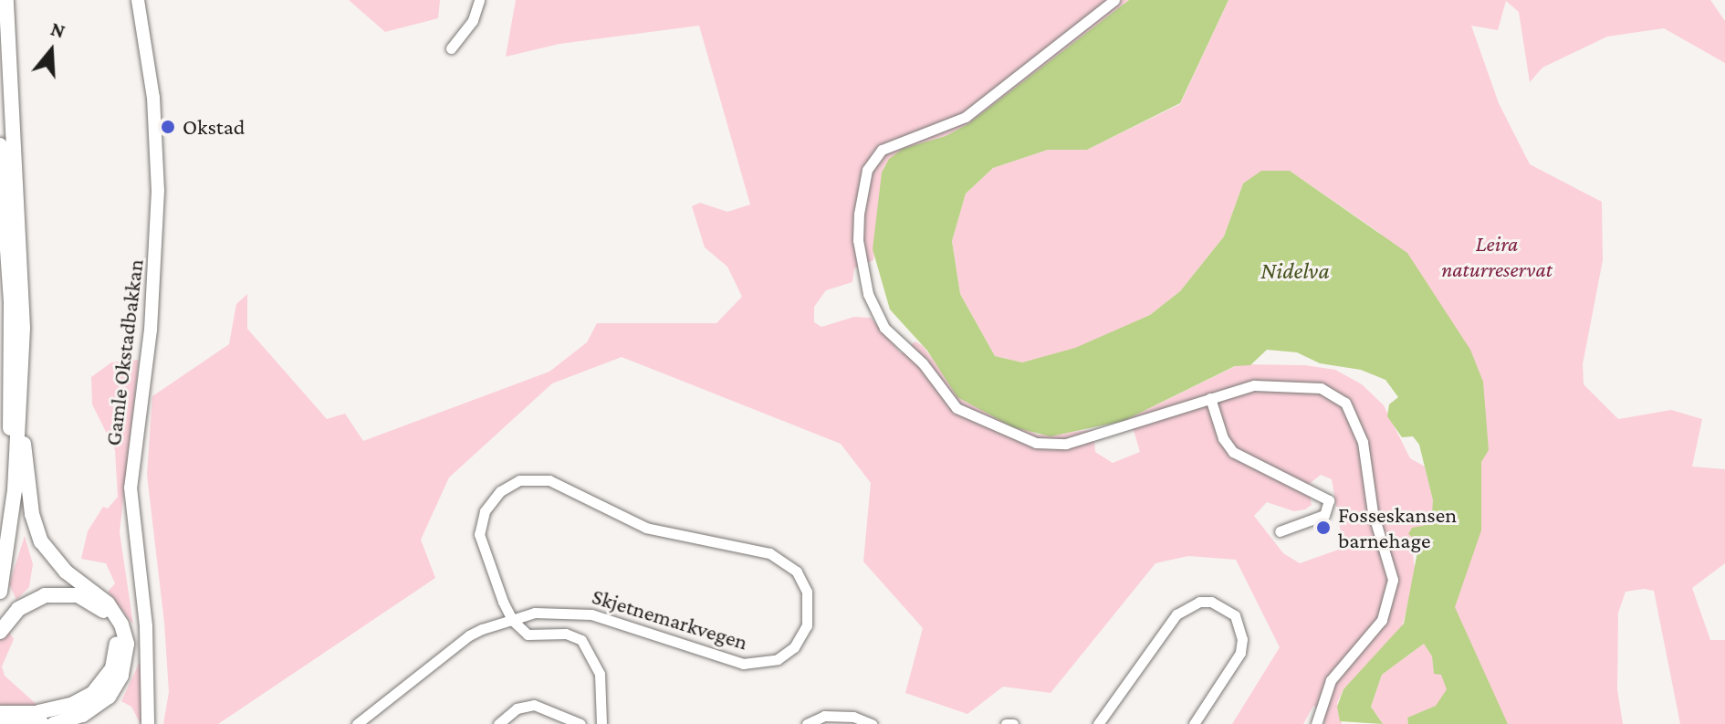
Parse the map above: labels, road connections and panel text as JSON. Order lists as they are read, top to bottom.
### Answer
{
  "streets": {
    "main road": ["Gamle Okstadbakkan"],
    "street": ["Skjetnemarkvegen"]
  },
  "water": ["Nidelva"],
  "parks": ["Leira naturreservat"],
  "places": ["Okstad", "Fosseskansen barnehage"],
  "north": "top"
}
